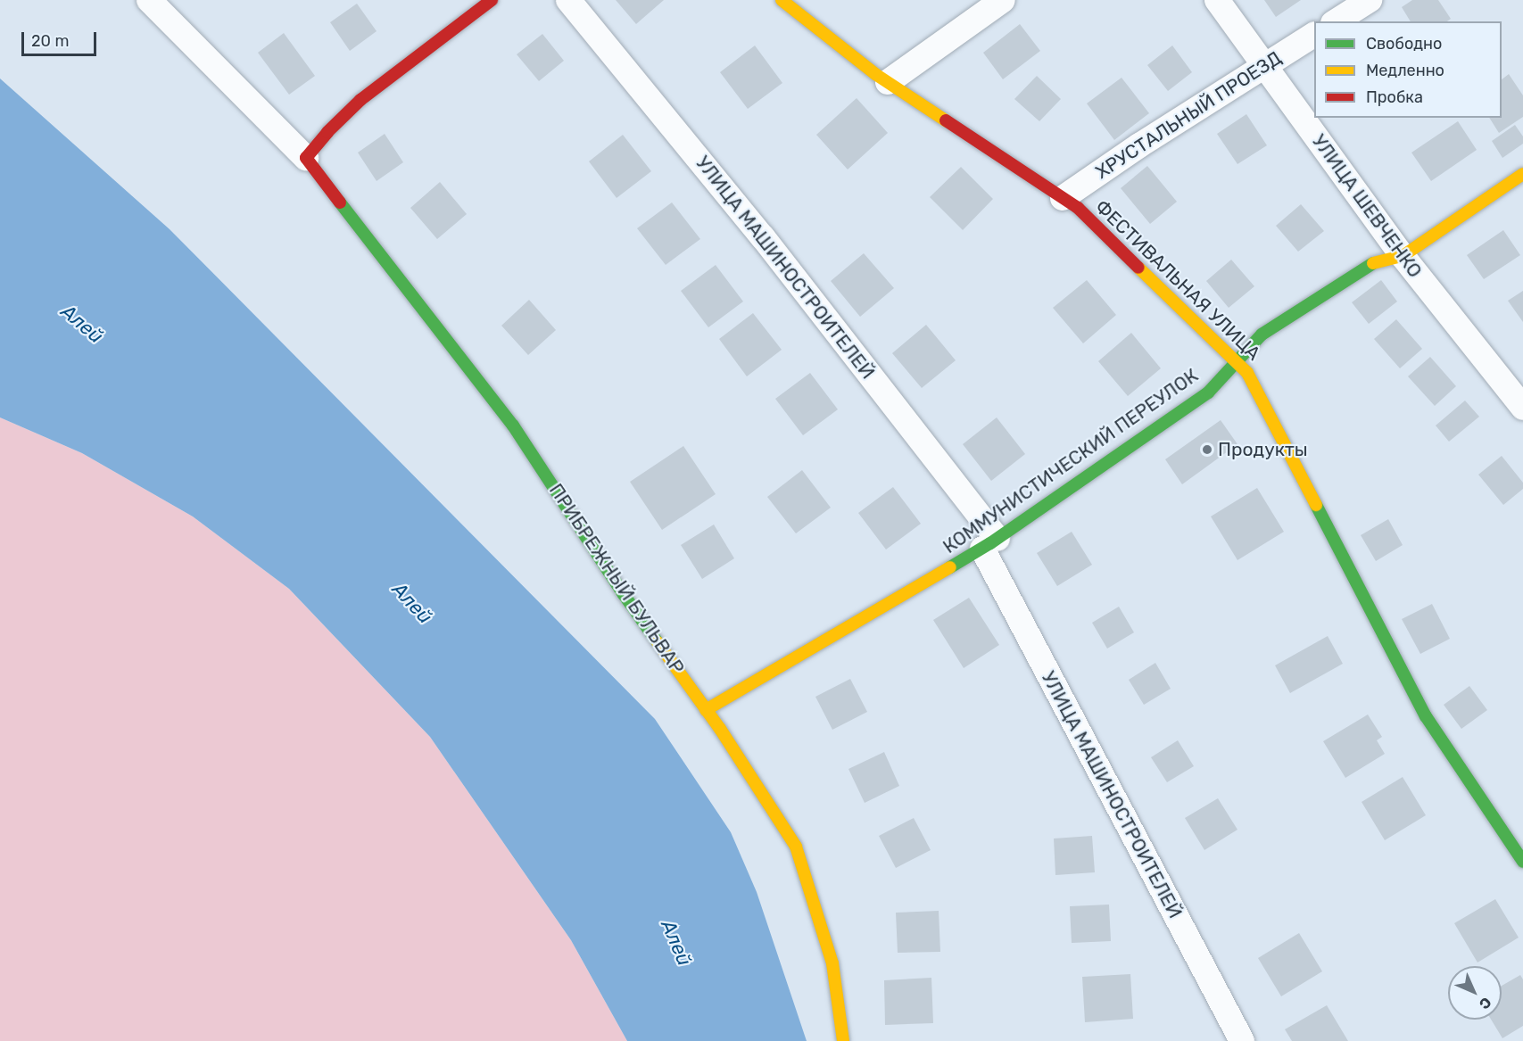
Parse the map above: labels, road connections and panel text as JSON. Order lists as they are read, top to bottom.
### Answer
{
  "streets": {
    "street": [
      "ХРУСТАЛЬНЫЙ ПРОЕЗД",
      "УЛИЦА ШЕВЧЕНКО",
      "УЛИЦА МАШИНОСТРОИТЕЛЕЙ",
      "ФЕСТИВАЛЬНАЯ УЛИЦА",
      "КОММУНИСТИЧЕСКИЙ ПЕРЕУЛОК",
      "ПРИБРЕЖНЫЙ БУЛЬВАР"
    ]
  },
  "crossings": [
    ["ХРУСТАЛЬНЫЙ ПРОЕЗД", "УЛИЦА ШЕВЧЕНКО"],
    ["ХРУСТАЛЬНЫЙ ПРОЕЗД", "ФЕСТИВАЛЬНАЯ УЛИЦА"],
    ["УЛИЦА ШЕВЧЕНКО", "КОММУНИСТИЧЕСКИЙ ПЕРЕУЛОК"],
    ["УЛИЦА МАШИНОСТРОИТЕЛЕЙ", "КОММУНИСТИЧЕСКИЙ ПЕРЕУЛОК"],
    ["ФЕСТИВАЛЬНАЯ УЛИЦА", "КОММУНИСТИЧЕСКИЙ ПЕРЕУЛОК"],
    ["КОММУНИСТИЧЕСКИЙ ПЕРЕУЛОК", "ПРИБРЕЖНЫЙ БУЛЬВАР"]
  ],
  "water": ["Алей"],
  "places": ["Продукты"],
  "legend": ["Свободно", "Медленно", "Пробка"],
  "scale_bar": "20 m",
  "north": "bottom right"
}
